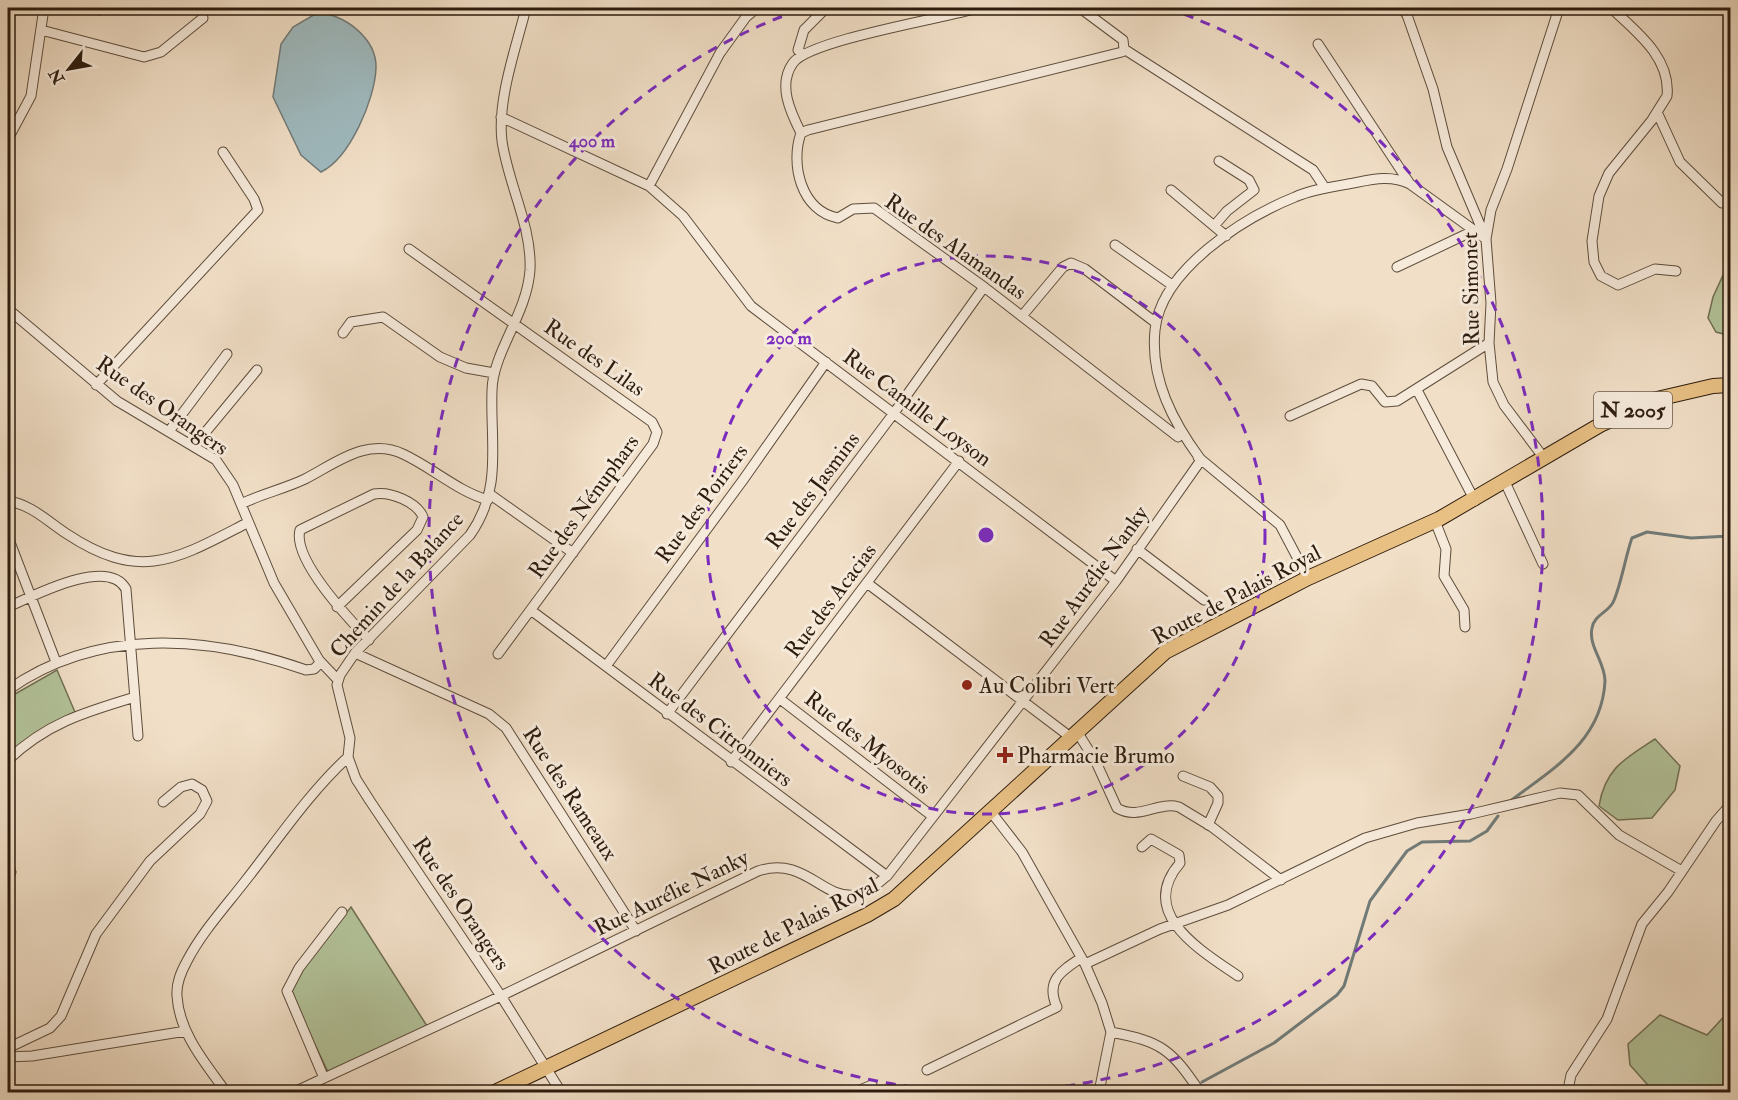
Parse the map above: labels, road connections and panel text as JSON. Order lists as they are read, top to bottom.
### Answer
{
  "streets": {
    "main road": ["N 2005", "Route de Palais Royal"],
    "street": [
      "Rue des Alamandas",
      "Rue Simonet",
      "Rue des Lilas",
      "Rue des Orangers",
      "Rue Camille Loyson",
      "Rue des Jasmins",
      "Rue des Poiriers",
      "Rue des Nénuphars",
      "Rue Aurélie Nanky",
      "Chemin de la Balance",
      "Rue des Acacias",
      "Rue des Citronniers",
      "Rue des Myosotis",
      "Rue des Rameaux"
    ]
  },
  "crossings": [
    ["Rue des Alamandas", "Rue des Jasmins"],
    ["Rue des Alamandas", "Rue Aurélie Nanky"],
    ["Rue des Alamandas", "Route de Palais Royal"],
    ["Rue Simonet", "Route de Palais Royal"],
    ["Rue des Lilas", "Rue des Nénuphars"],
    ["Rue des Lilas", "Chemin de la Balance"],
    ["Rue des Orangers", "Rue Aurélie Nanky"],
    ["Rue des Orangers", "Chemin de la Balance"],
    ["Rue des Orangers", "Route de Palais Royal"],
    ["Rue Camille Loyson", "Rue des Jasmins"],
    ["Rue Camille Loyson", "Rue des Poiriers"],
    ["Rue Camille Loyson", "Rue Aurélie Nanky"],
    ["Rue Camille Loyson", "Chemin de la Balance"],
    ["Rue Camille Loyson", "Rue des Acacias"],
    ["Rue des Jasmins", "Rue des Citronniers"],
    ["Rue des Poiriers", "Rue des Citronniers"],
    ["Rue des Nénuphars", "Rue des Citronniers"],
    ["Rue Aurélie Nanky", "Rue des Citronniers"],
    ["Rue Aurélie Nanky", "Rue des Myosotis"],
    ["Rue Aurélie Nanky", "Rue des Rameaux"],
    ["Chemin de la Balance", "Rue des Rameaux"],
    ["Rue des Acacias", "Rue des Citronniers"],
    ["Rue des Acacias", "Rue des Myosotis"]
  ],
  "places": {
    "other": ["Au Colibri Vert"],
    "health": ["Pharmacie Brumo"]
  },
  "north": "bottom left",
  "rings": ["400 m", "200 m"]
}
